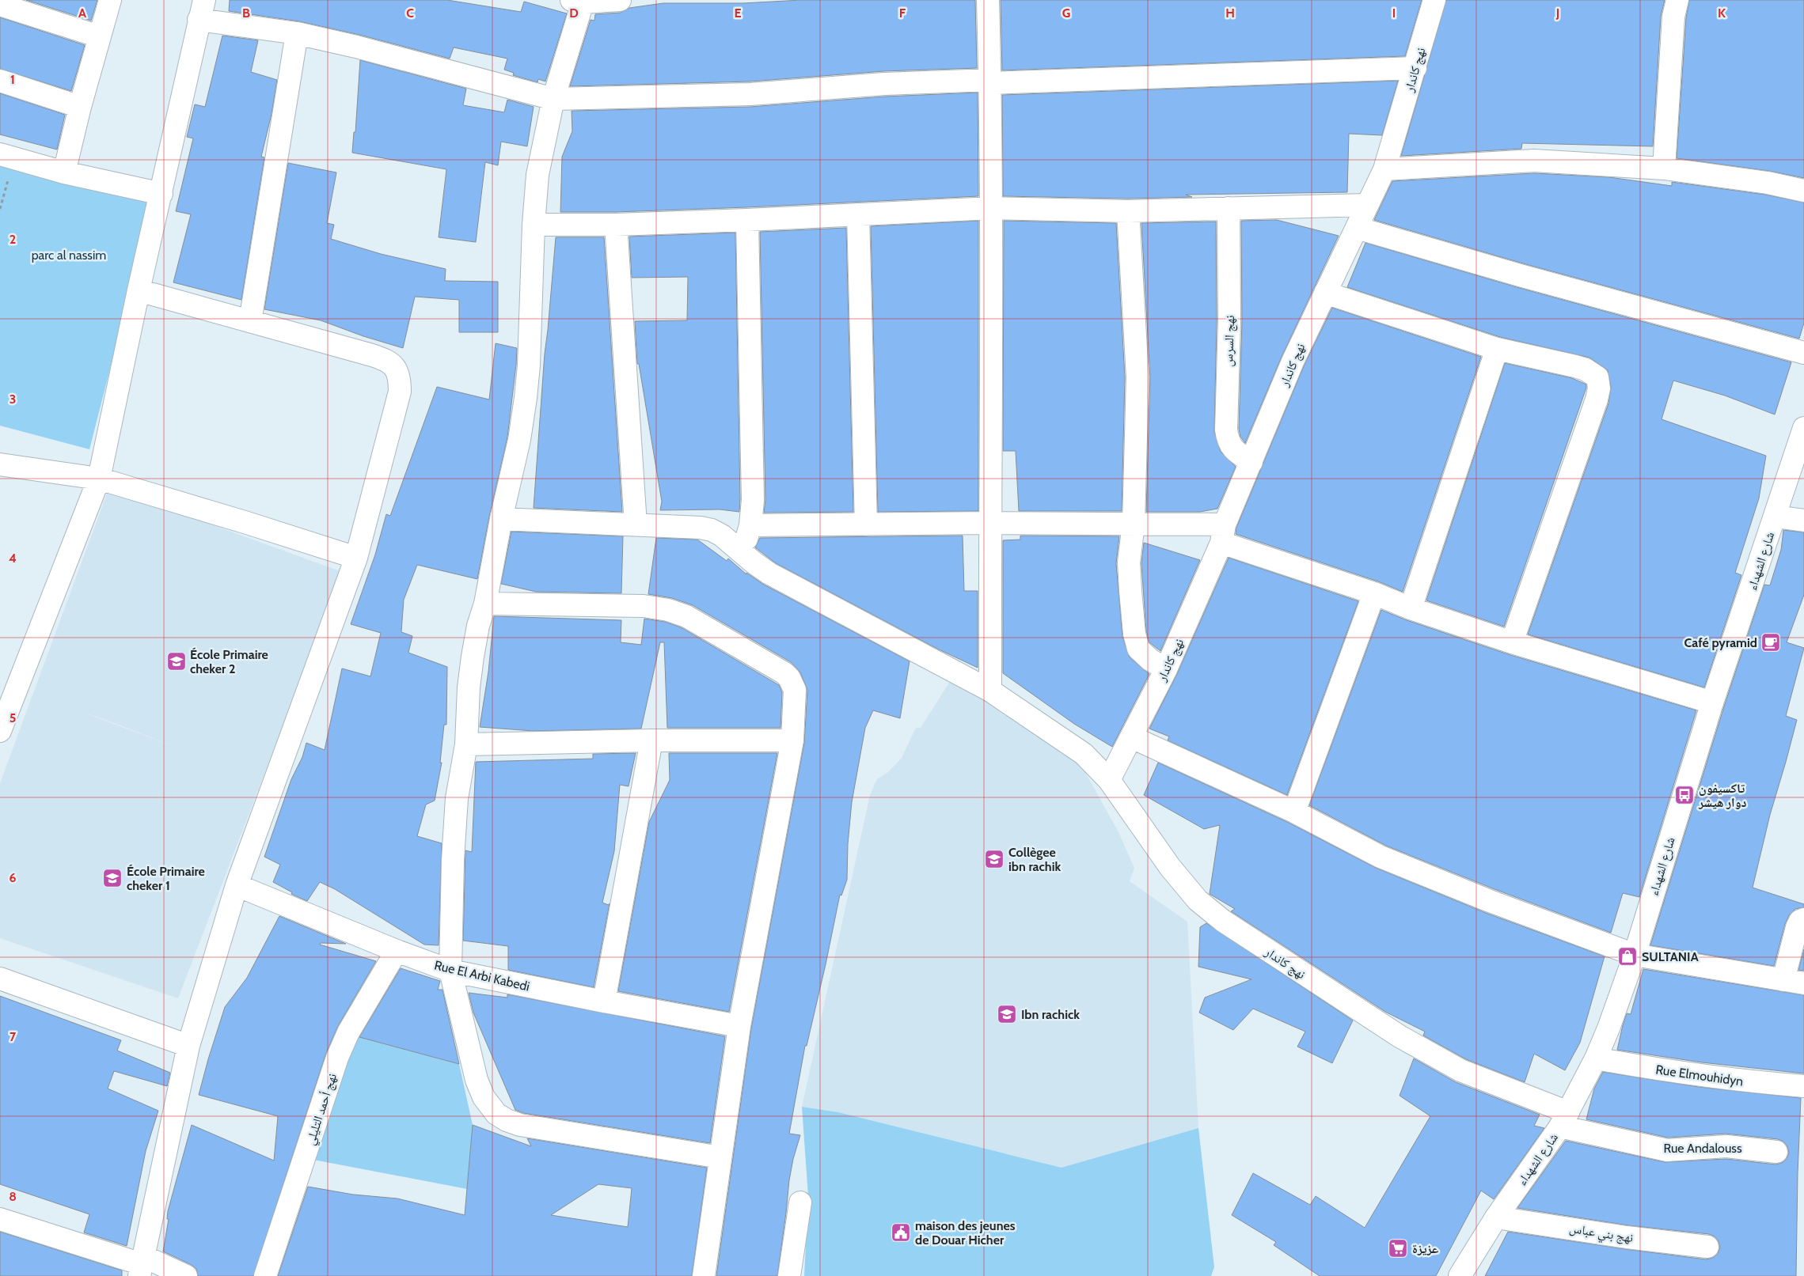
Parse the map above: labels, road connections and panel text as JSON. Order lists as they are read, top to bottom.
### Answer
{
  "streets": {
    "street": [
      "نهج كاندار",
      "نهج السرس",
      "شارع الشهداء",
      "Rue El Arbi Kabedi",
      "Rue Elmouhidyn",
      "نهج أحمد التليلي",
      "Rue Andalouss",
      "نهج بني عباس"
    ]
  },
  "crossings": [
    ["نهج كاندار", "نهج السرس"],
    ["نهج كاندار", "شارع الشهداء"],
    ["نهج كاندار", "Rue Andalouss"],
    ["شارع الشهداء", "Rue Elmouhidyn"],
    ["شارع الشهداء", "Rue Andalouss"],
    ["شارع الشهداء", "نهج بني عباس"],
    ["Rue El Arbi Kabedi", "نهج أحمد التليلي"]
  ],
  "parks": ["parc al nassim"],
  "places": {
    "cafe": ["Café pyramid"],
    "school or university": [
      "École Primaire cheker 2",
      "Collègee ibn rachik",
      "École Primaire cheker 1",
      "Ibn rachick"
    ],
    "bus stop": ["تاكسيفون دوار هيشر"],
    "shop": ["SULTANIA"],
    "public building": ["maison des jeunes de Douar Hicher"],
    "supermarket": ["عزيزة"]
  },
  "grid": {
    "columns": [
      "A",
      "B",
      "C",
      "D",
      "E",
      "F",
      "G",
      "H",
      "I",
      "J",
      "K"
    ],
    "rows": [
      "1",
      "2",
      "3",
      "4",
      "5",
      "6",
      "7",
      "8"
    ]
  }
}
